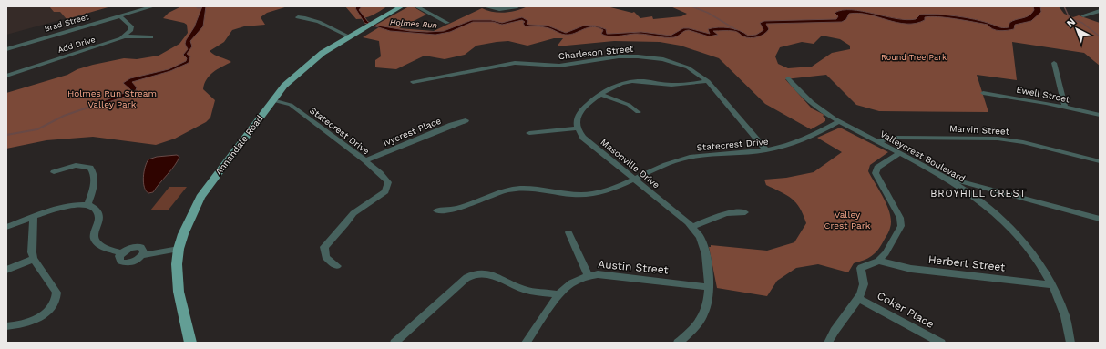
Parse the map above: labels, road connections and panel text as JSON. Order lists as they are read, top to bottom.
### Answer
{
  "streets": {
    "main road": ["Annandale Road"],
    "street": [
      "Brad Street",
      "Add Drive",
      "Charleson Street",
      "Ewell Street",
      "Marvin Street",
      "Statecrest Drive",
      "Ivycrest Place",
      "Valleycrest Boulevard",
      "Masonville Drive",
      "Herbert Street",
      "Austin Street",
      "Coker Place"
    ]
  },
  "crossings": [
    ["Charleson Street", "Statecrest Drive"],
    ["Marvin Street", "Valleycrest Boulevard"],
    ["Statecrest Drive", "Ivycrest Place"],
    ["Statecrest Drive", "Annandale Road"],
    ["Statecrest Drive", "Valleycrest Boulevard"],
    ["Statecrest Drive", "Masonville Drive"],
    ["Valleycrest Boulevard", "Herbert Street"],
    ["Masonville Drive", "Austin Street"]
  ],
  "districts": ["BROYHILL CREST"],
  "water": ["Holmes Run"],
  "parks": ["Round Tree Park", "Holmes Run Stream Valley Park", "Valley Crest Park"],
  "north": "top left"
}
